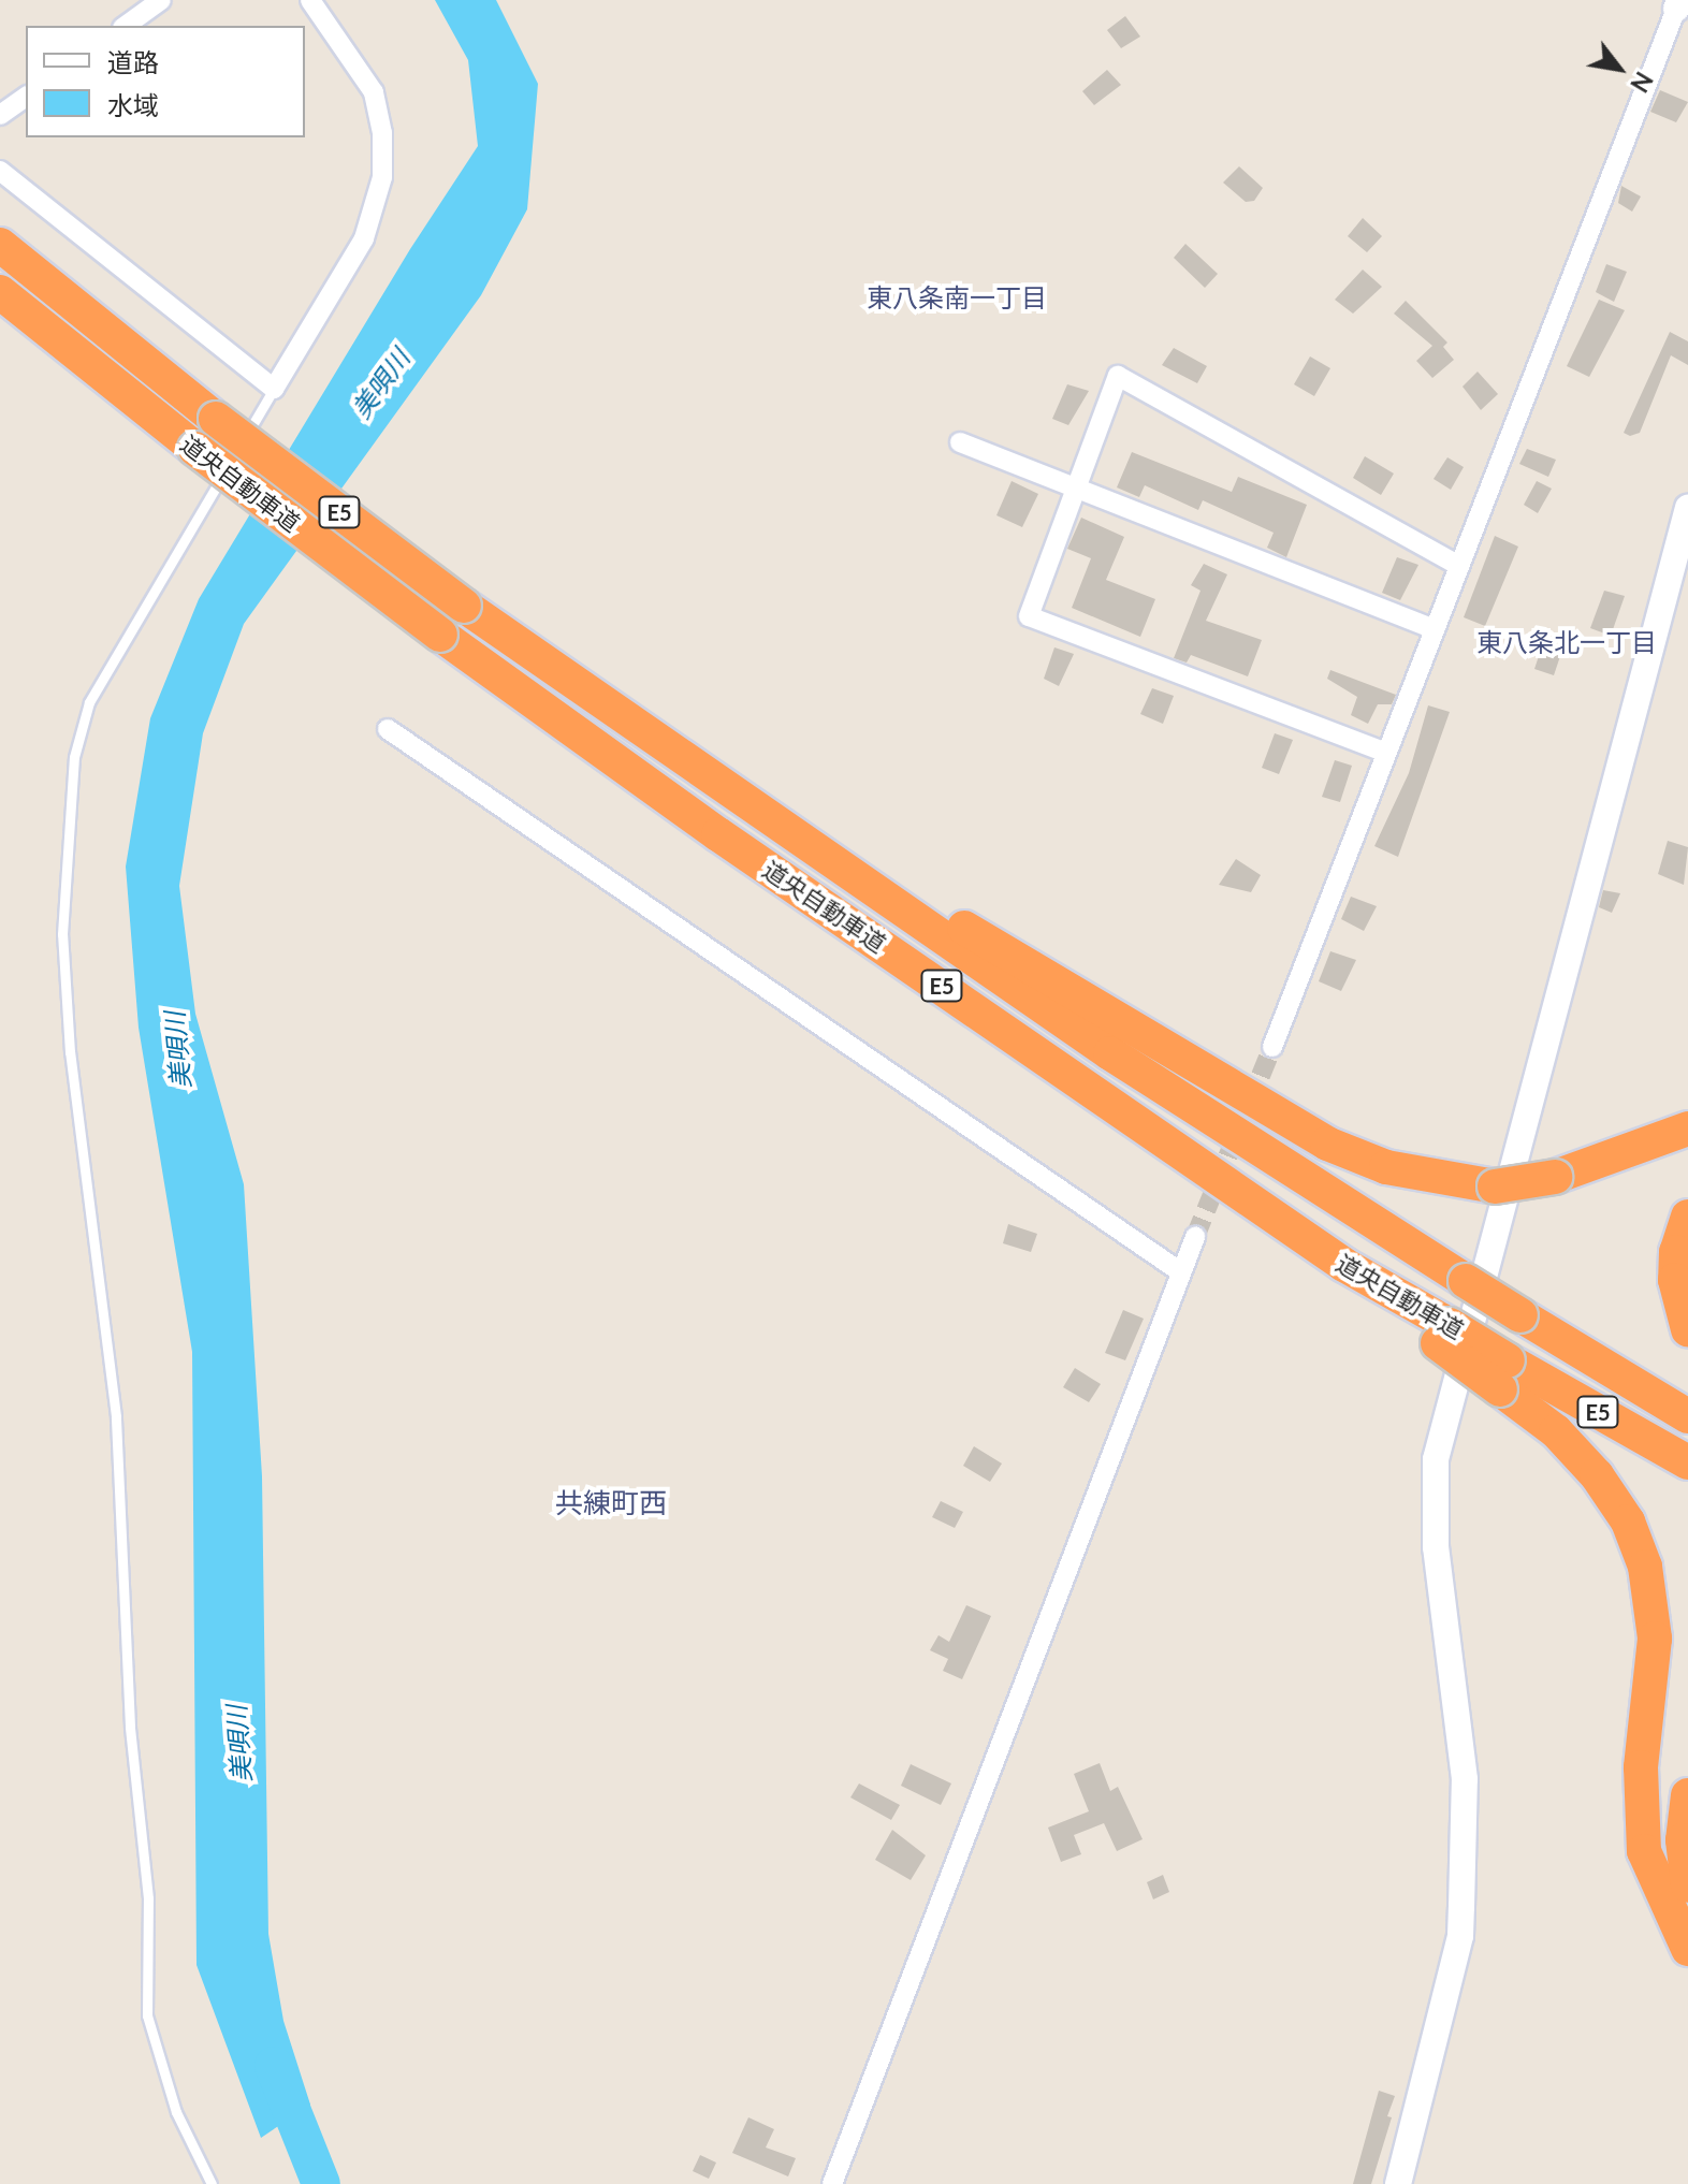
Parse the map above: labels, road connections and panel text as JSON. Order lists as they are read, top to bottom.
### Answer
{
  "streets": {
    "highway": ["道央自動車道", "E5"]
  },
  "districts": ["東八条南一丁目", "東八条北一丁目", "共練町西"],
  "water": ["美唄川"],
  "legend": ["道路", "水域"],
  "north": "bottom right"
}
